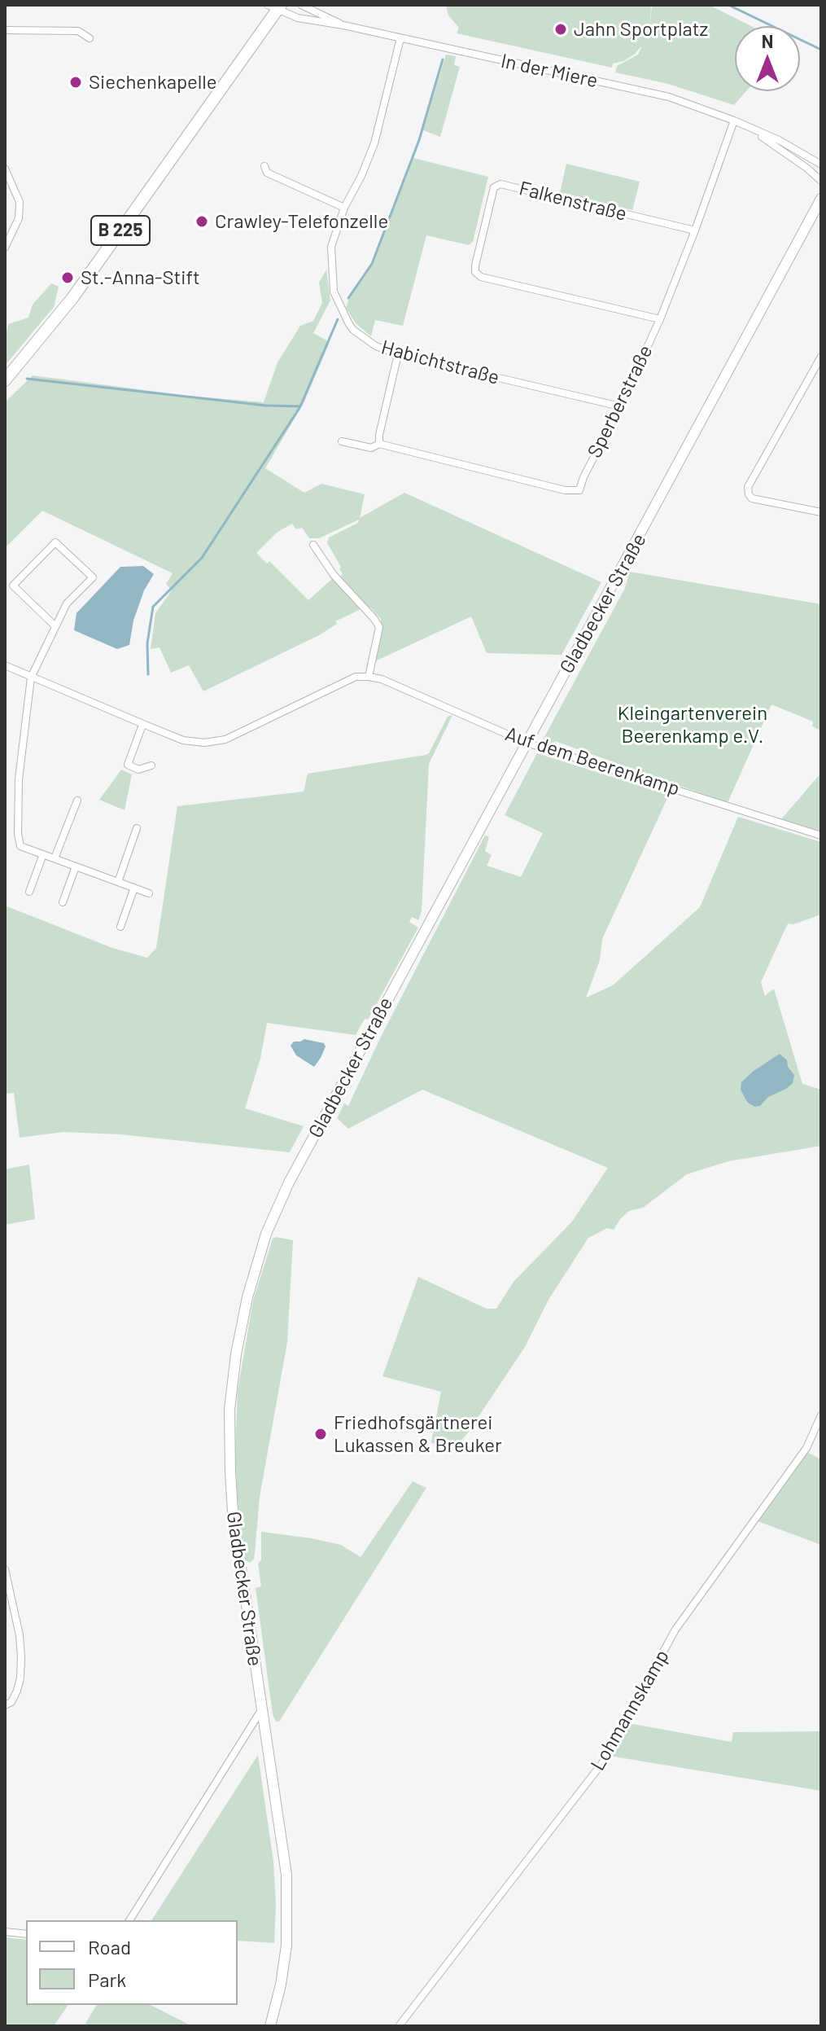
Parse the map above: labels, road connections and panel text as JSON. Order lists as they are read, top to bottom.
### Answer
{
  "streets": {
    "main road": ["B 225", "Gladbecker Straße"],
    "street": [
      "In der Miere",
      "Falkenstraße",
      "Habichtstraße",
      "Sperberstraße",
      "Auf dem Beerenkamp",
      "Lohmannskamp"
    ]
  },
  "crossings": [
    ["In der Miere", "B 225"],
    ["In der Miere", "Habichtstraße"],
    ["In der Miere", "Sperberstraße"],
    ["Falkenstraße", "Sperberstraße"],
    ["Habichtstraße", "Sperberstraße"],
    ["Gladbecker Straße", "Auf dem Beerenkamp"]
  ],
  "parks": ["Kleingartenverein Beerenkamp e.V."],
  "places": [
    "Jahn Sportplatz",
    "Siechenkapelle",
    "Crawley-Telefonzelle",
    "St.-Anna-Stift",
    "Friedhofsgärtnerei Lukassen & Breuker"
  ],
  "legend": ["Road", "Park"],
  "north": "top"
}
